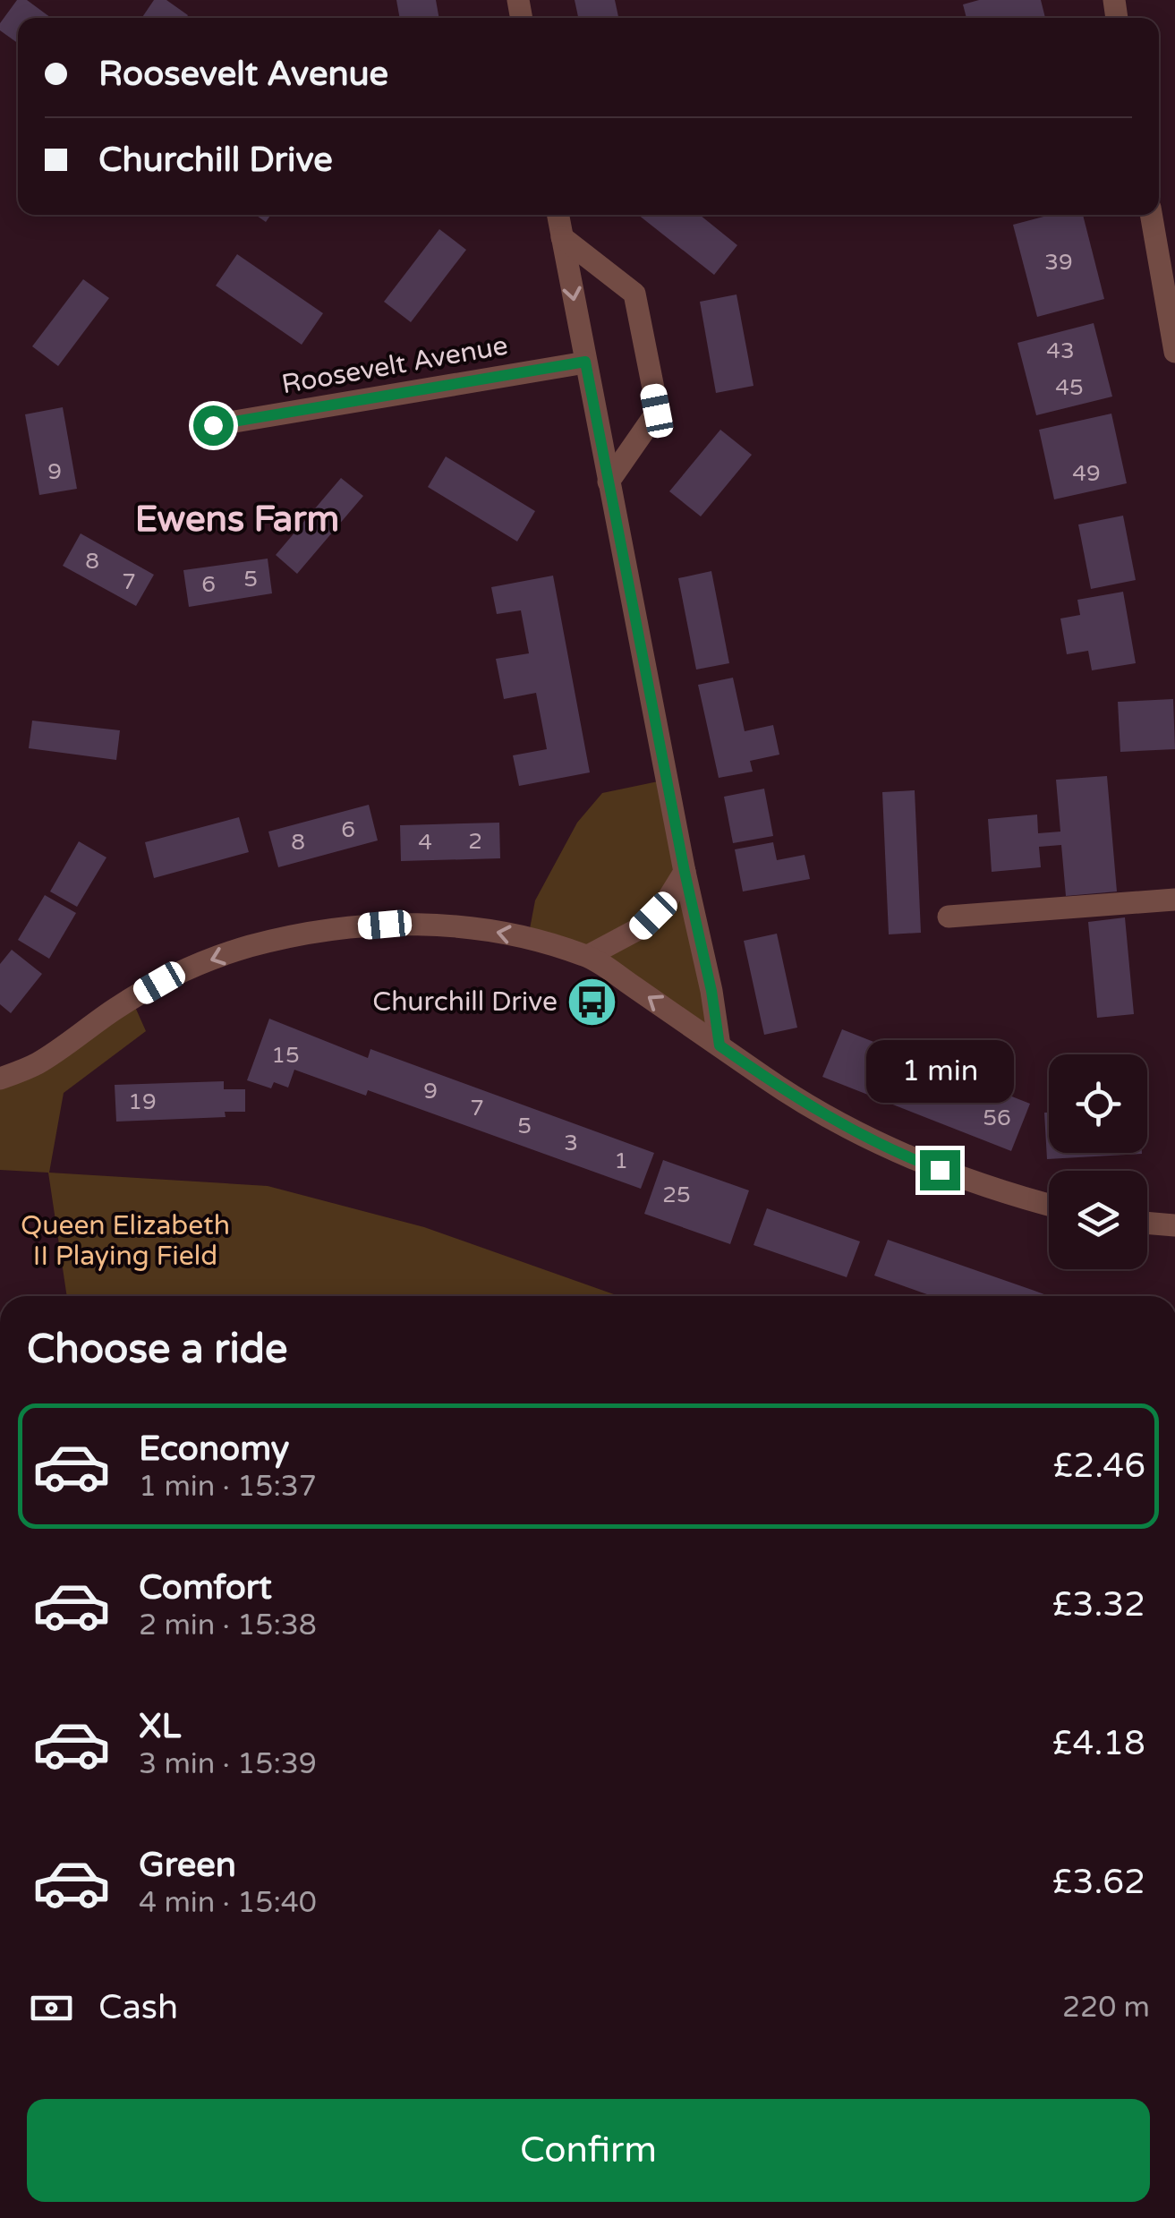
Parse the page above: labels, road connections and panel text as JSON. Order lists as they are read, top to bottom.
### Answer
{
  "streets": {
    "street": ["Roosevelt Avenue"]
  },
  "districts": ["Ewens Farm"],
  "parks": ["Queen Elizabeth II Playing Field"],
  "places": {
    "bus stop": ["Churchill Drive"]
  },
  "house_numbers": [
    "39",
    "43",
    "45",
    "9",
    "49",
    "8",
    "5",
    "7",
    "6",
    "6",
    "2",
    "8",
    "4",
    "15",
    "9",
    "19",
    "7",
    "56",
    "5",
    "3",
    "1",
    "25"
  ],
  "page": {
    "banner": ["Roosevelt Avenue", "Churchill Drive"],
    "bubble": "1 min",
    "heading": "Choose a ride",
    "list": [
      {
        "name": "Economy",
        "note": "1 min · 15:37",
        "value": "£2.46"
      },
      {
        "name": "Comfort",
        "note": "2 min · 15:38",
        "value": "£3.32"
      },
      {
        "name": "XL",
        "note": "3 min · 15:39",
        "value": "£4.18"
      },
      {
        "name": "Green",
        "note": "4 min · 15:40",
        "value": "£3.62"
      }
    ],
    "pay": ["Cash", "220 m"],
    "buttons": "Confirm"
  }
}
